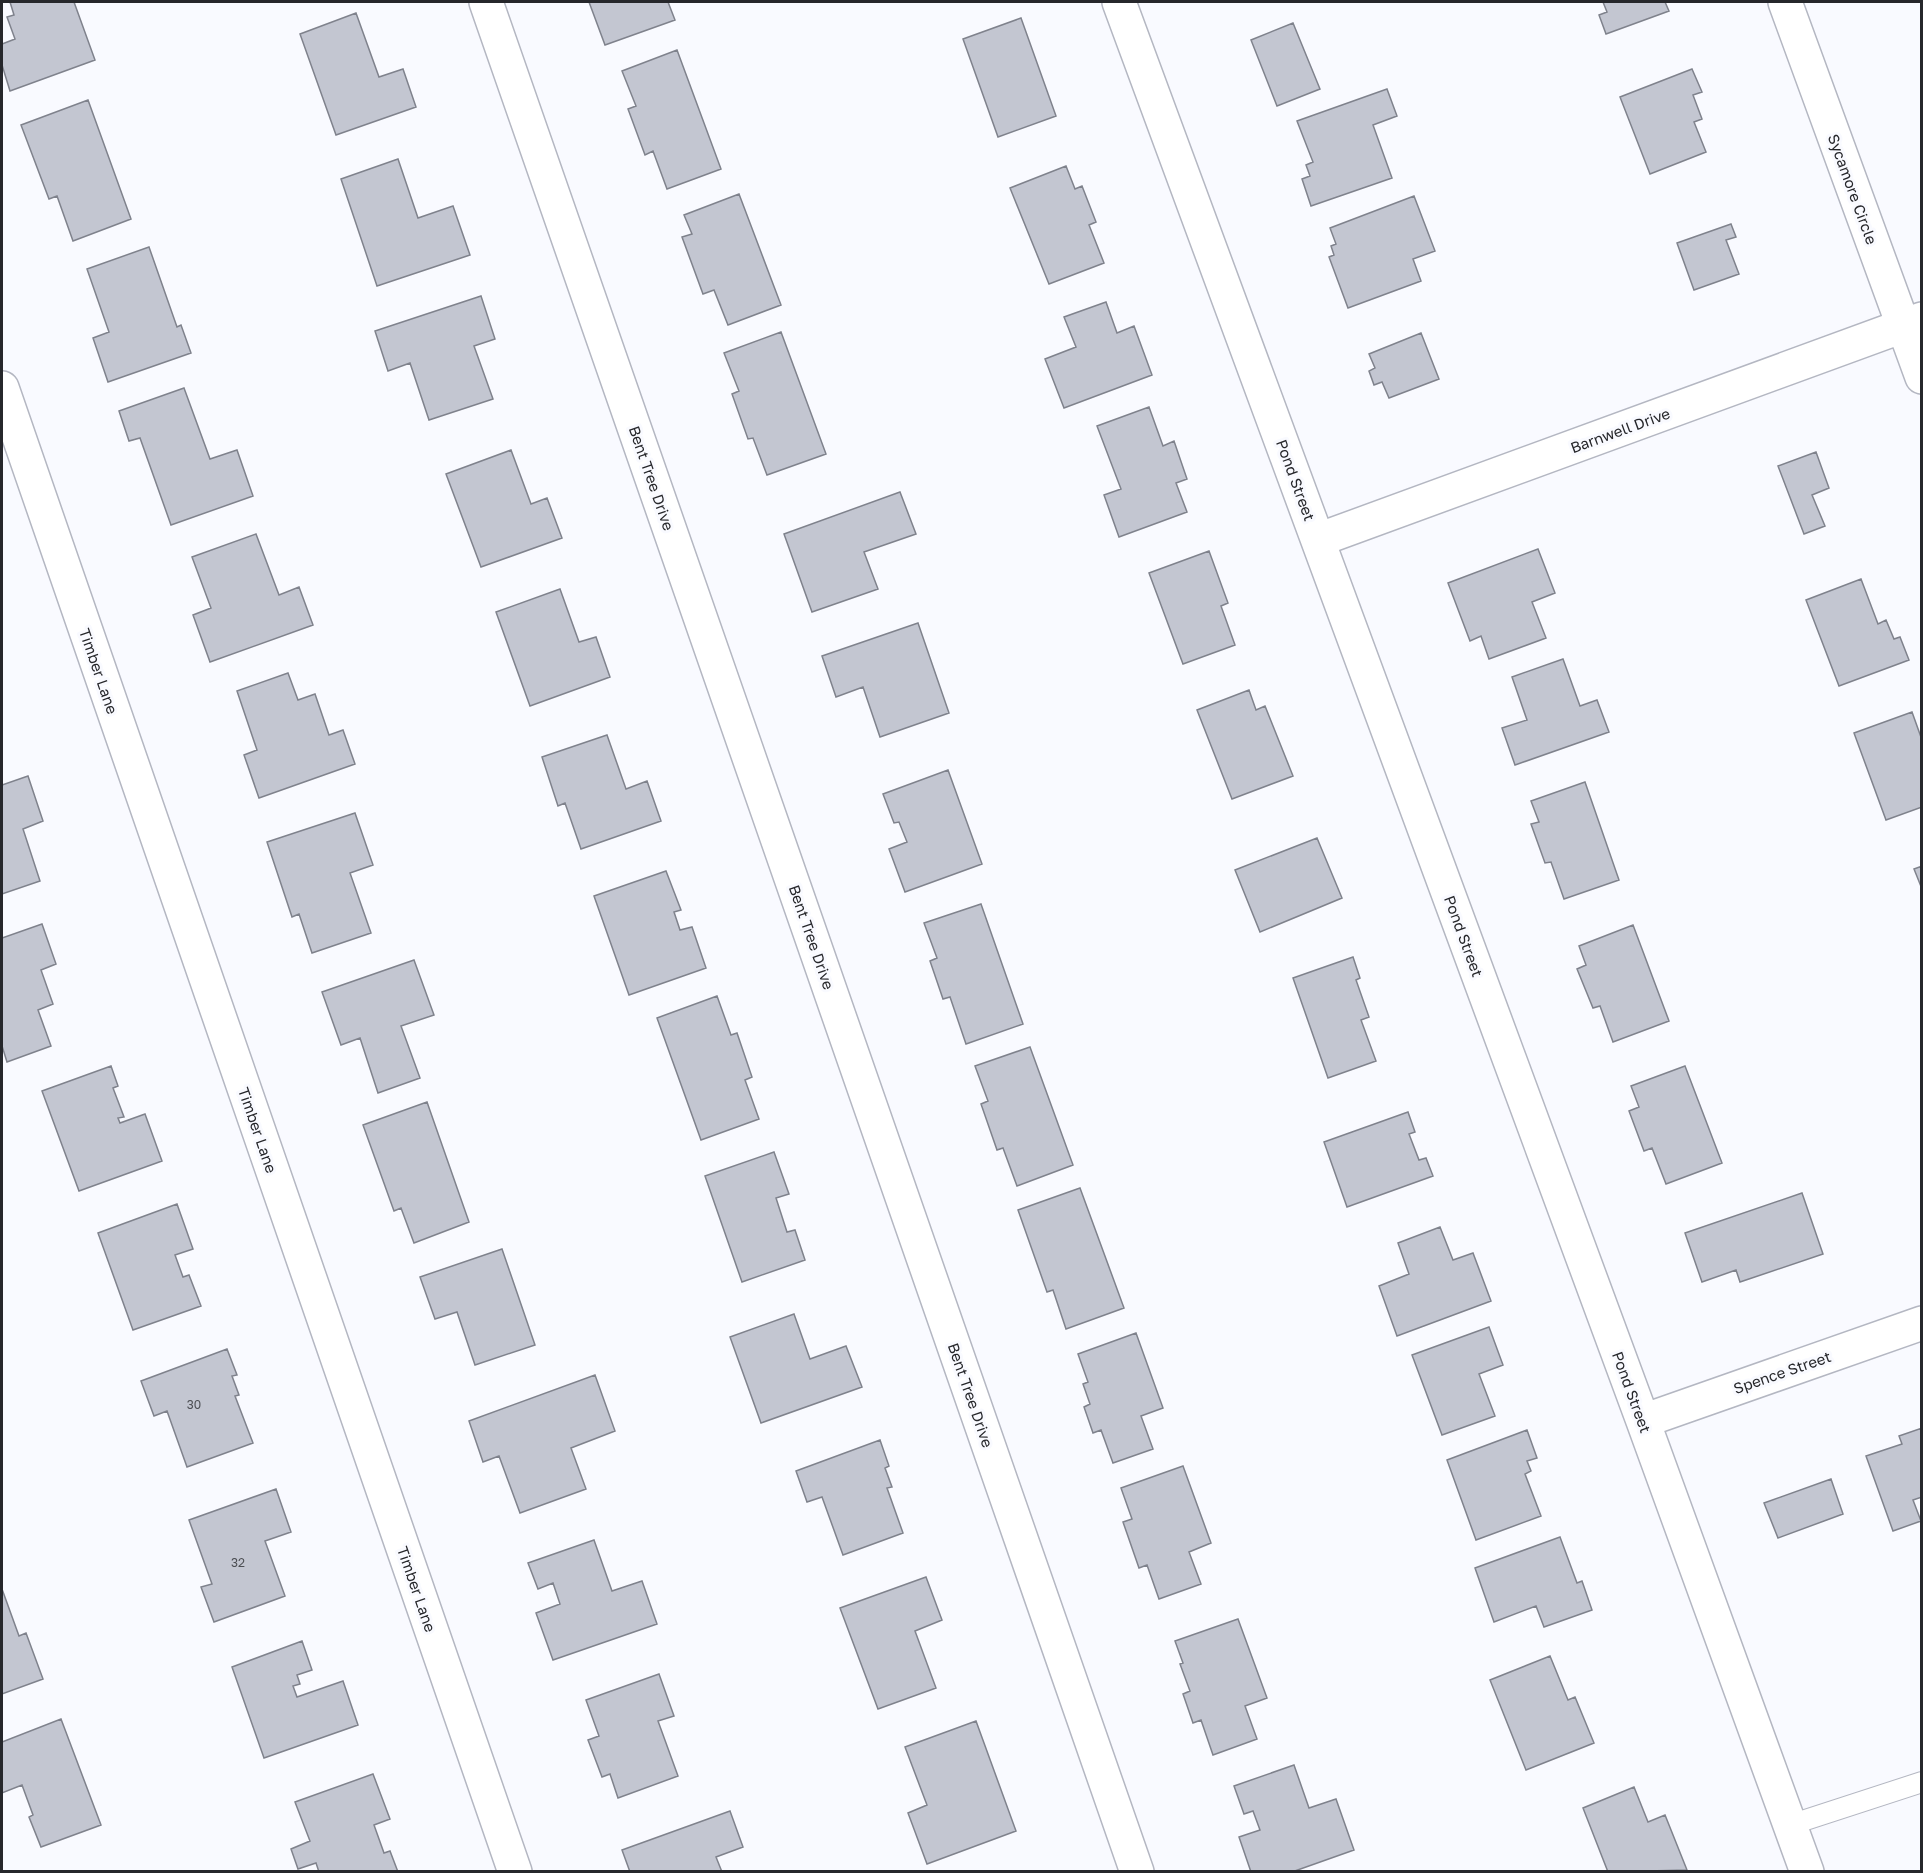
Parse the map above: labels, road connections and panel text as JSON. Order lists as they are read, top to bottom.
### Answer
{
  "streets": {
    "street": [
      "Sycamore Circle",
      "Barnwell Drive",
      "Bent Tree Drive",
      "Pond Street",
      "Timber Lane",
      "Spence Street"
    ]
  },
  "crossings": [
    ["Sycamore Circle", "Barnwell Drive"],
    ["Barnwell Drive", "Pond Street"],
    ["Pond Street", "Spence Street"]
  ],
  "house_numbers": ["30", "32"]
}
